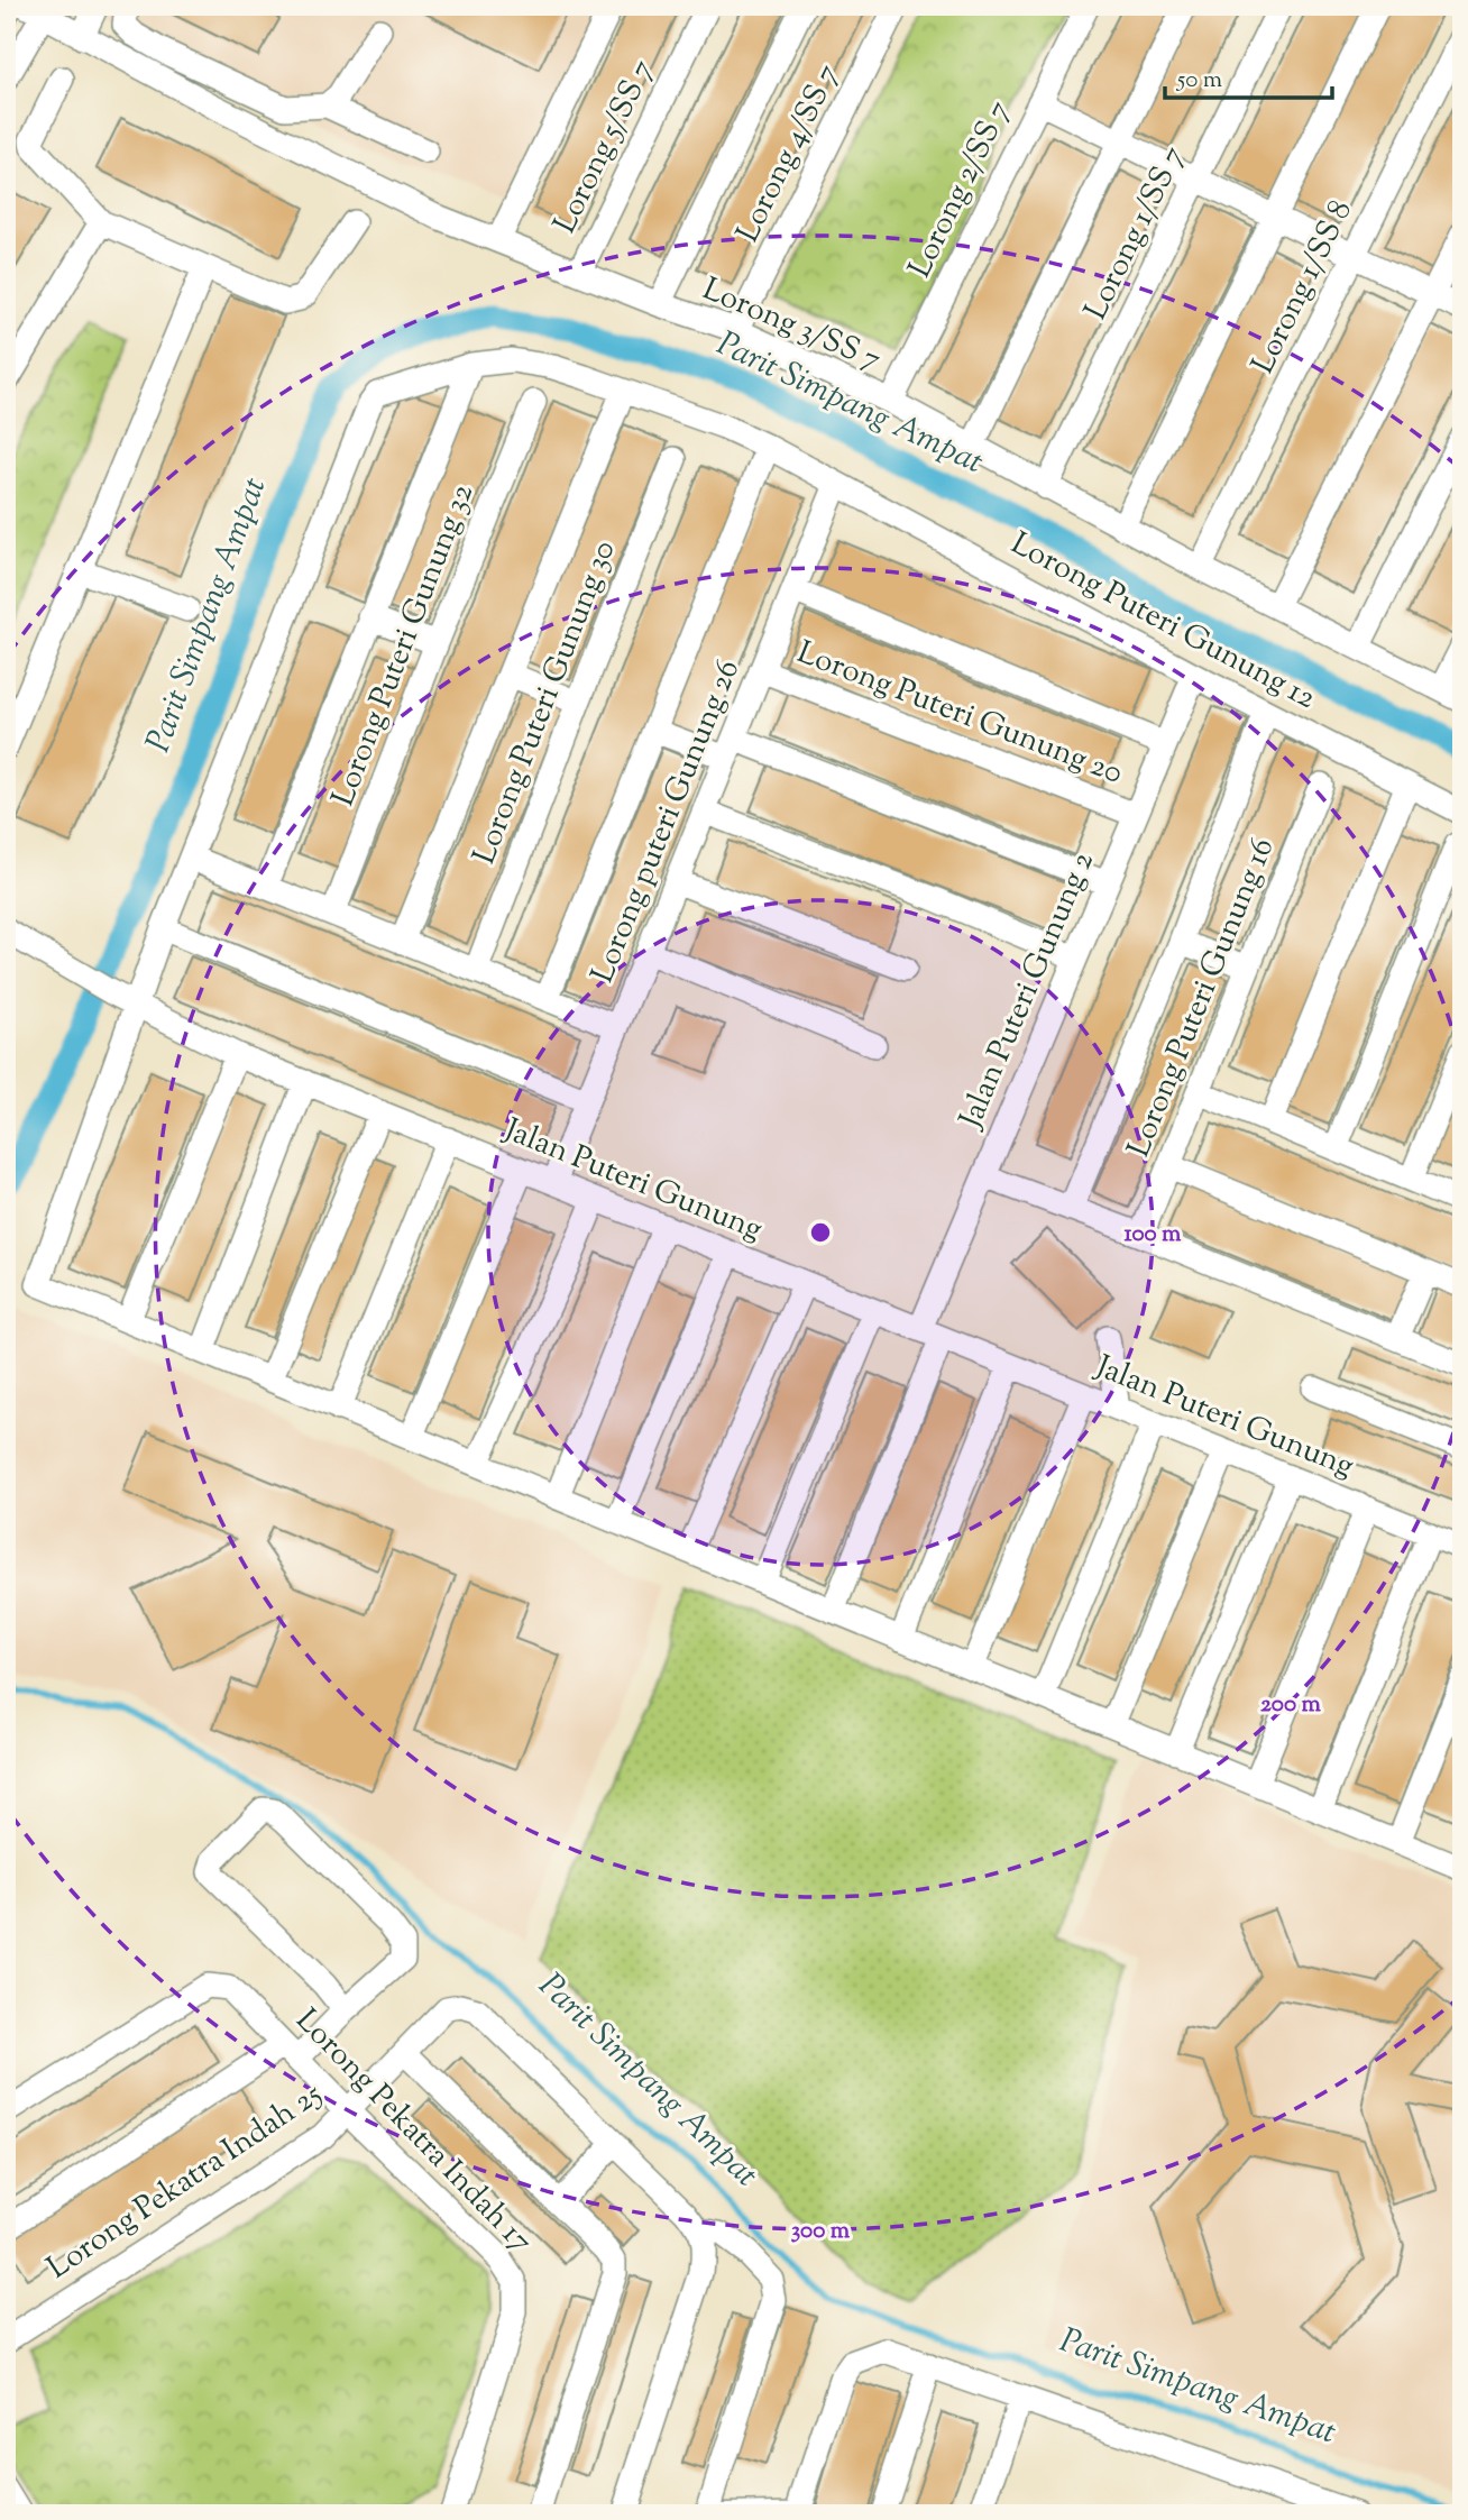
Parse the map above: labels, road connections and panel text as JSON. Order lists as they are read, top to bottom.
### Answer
{
  "streets": {
    "street": [
      "Lorong 5/SS 7",
      "Lorong 4/SS 7",
      "Lorong 2/SS 7",
      "Lorong 1/SS 7",
      "Lorong 1/SS 8",
      "Lorong 3/SS 7",
      "Lorong Puteri Gunung 12",
      "Lorong Puteri Gunung 32",
      "Lorong Puteri Gunung 30",
      "Lorong Puteri Gunung 20",
      "Lorong puteri Gunung 26",
      "Jalan Puteri Gunung 2",
      "Lorong Puteri Gunung 16",
      "Jalan Puteri Gunung",
      "Lorong Pekatra Indah 17",
      "Lorong Pekatra Indah 25"
    ]
  },
  "crossings": [
    ["Lorong 5/SS 7", "Lorong 3/SS 7"],
    ["Lorong 4/SS 7", "Lorong 3/SS 7"],
    ["Lorong 2/SS 7", "Lorong 3/SS 7"],
    ["Lorong 1/SS 7", "Lorong 3/SS 7"],
    ["Lorong 1/SS 8", "Lorong 3/SS 7"],
    ["Lorong Puteri Gunung 12", "Lorong puteri Gunung 26"],
    ["Lorong Puteri Gunung 12", "Jalan Puteri Gunung 2"],
    ["Lorong Puteri Gunung 12", "Jalan Puteri Gunung"],
    ["Lorong Puteri Gunung 20", "Lorong puteri Gunung 26"],
    ["Lorong Puteri Gunung 20", "Jalan Puteri Gunung 2"],
    ["Lorong puteri Gunung 26", "Jalan Puteri Gunung"],
    ["Jalan Puteri Gunung 2", "Jalan Puteri Gunung"],
    ["Lorong Pekatra Indah 17", "Lorong Pekatra Indah 25"]
  ],
  "water": ["Parit Simpang Ampat"],
  "scale_bar": "50 m",
  "rings": ["100 m", "200 m", "300 m"]
}
